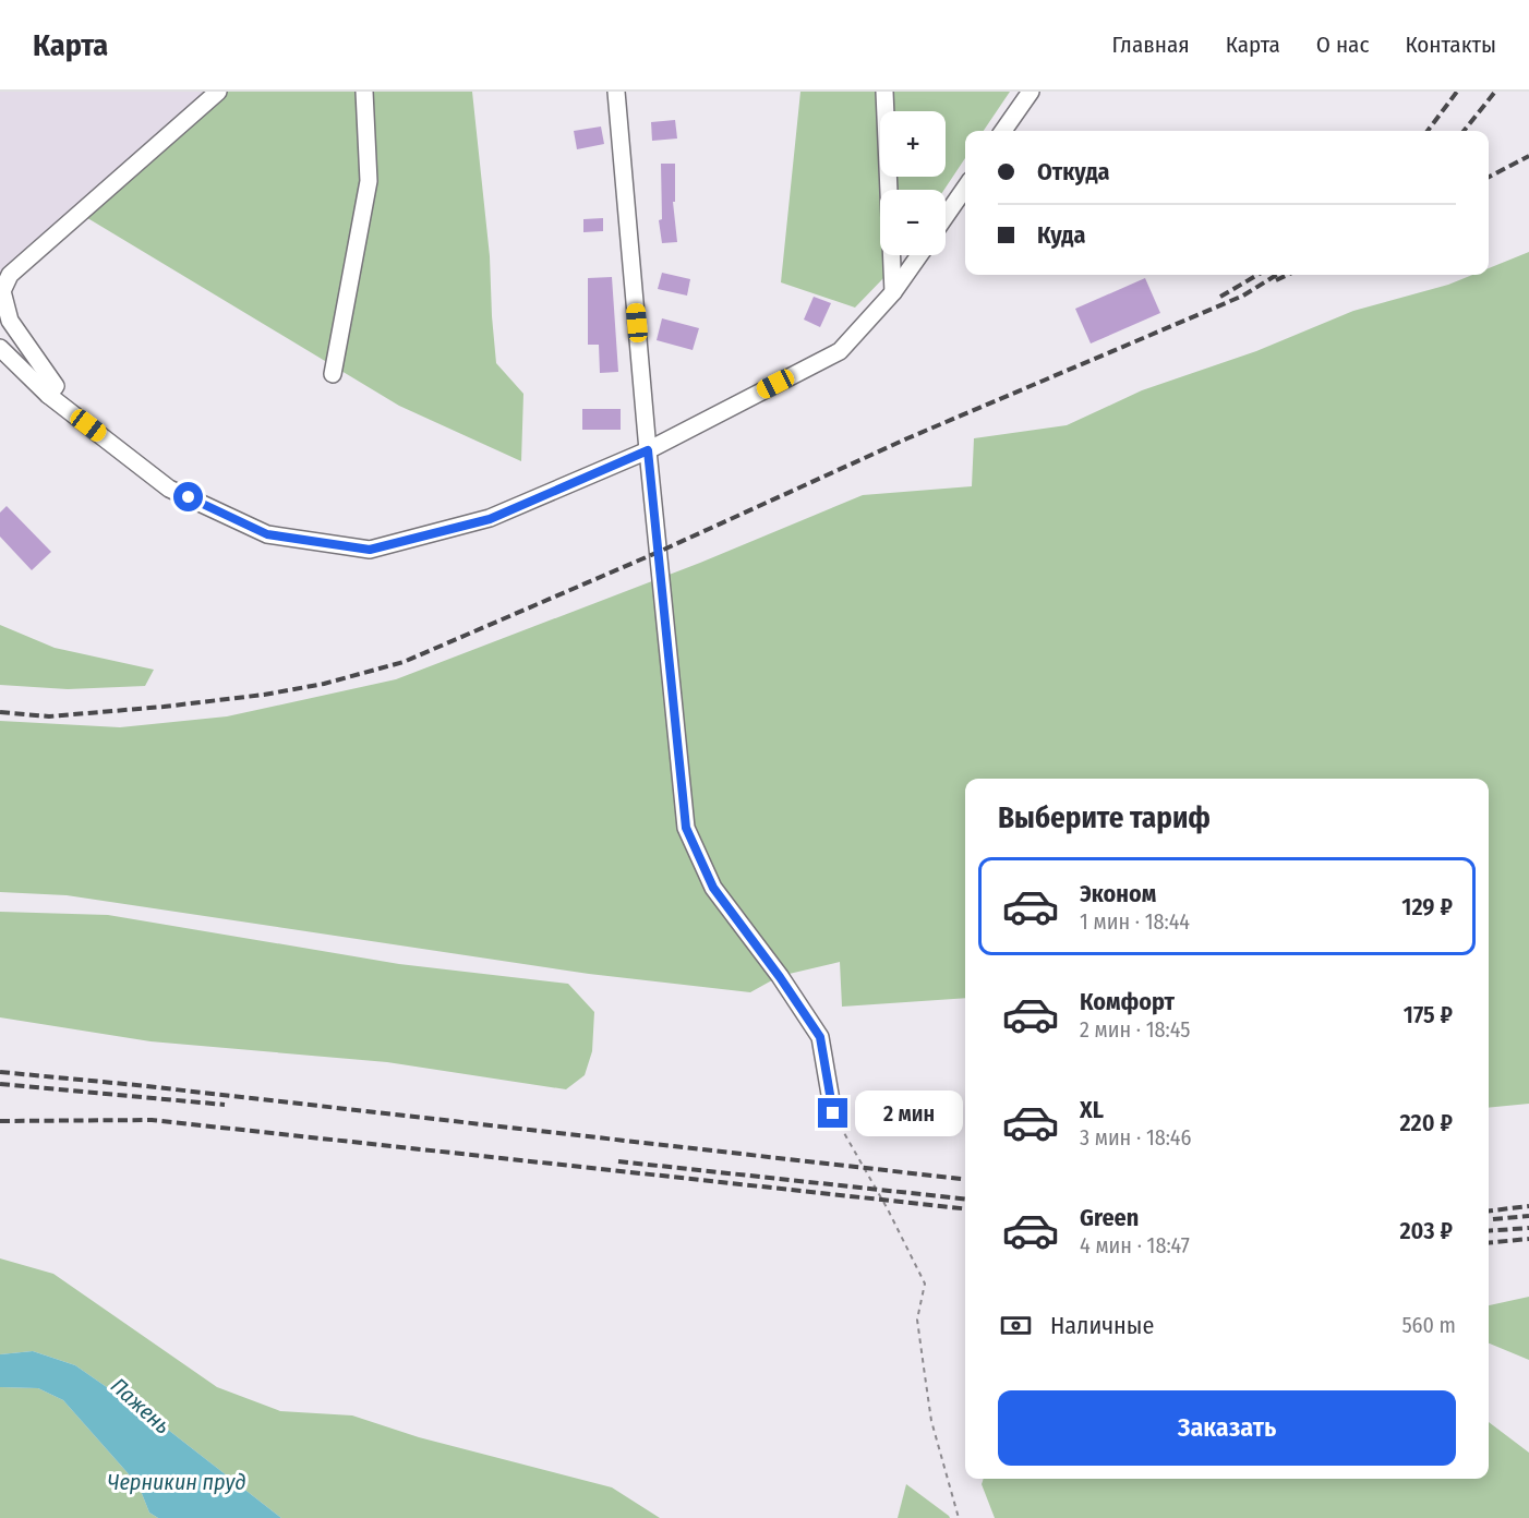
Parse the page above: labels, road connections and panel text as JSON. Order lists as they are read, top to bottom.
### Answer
{
  "water": ["Пажень", "Черникин пруд"],
  "page": {
    "header": "Карта",
    "nav": [
      "Главная",
      "Карта",
      "О нас",
      "Контакты"
    ],
    "map_buttons": ["+", "−"],
    "banner": ["Откуда", "Куда"],
    "heading": "Выберите тариф",
    "list": [
      {
        "name": "Эконом",
        "note": "1 мин · 18:44",
        "value": "129 ₽"
      },
      {
        "name": "Комфорт",
        "note": "2 мин · 18:45",
        "value": "175 ₽"
      },
      {
        "name": "XL",
        "note": "3 мин · 18:46",
        "value": "220 ₽"
      },
      {
        "name": "Green",
        "note": "4 мин · 18:47",
        "value": "203 ₽"
      }
    ],
    "bubble": "2 мин",
    "pay": ["Наличные", "560 m"],
    "buttons": "Заказать"
  }
}
